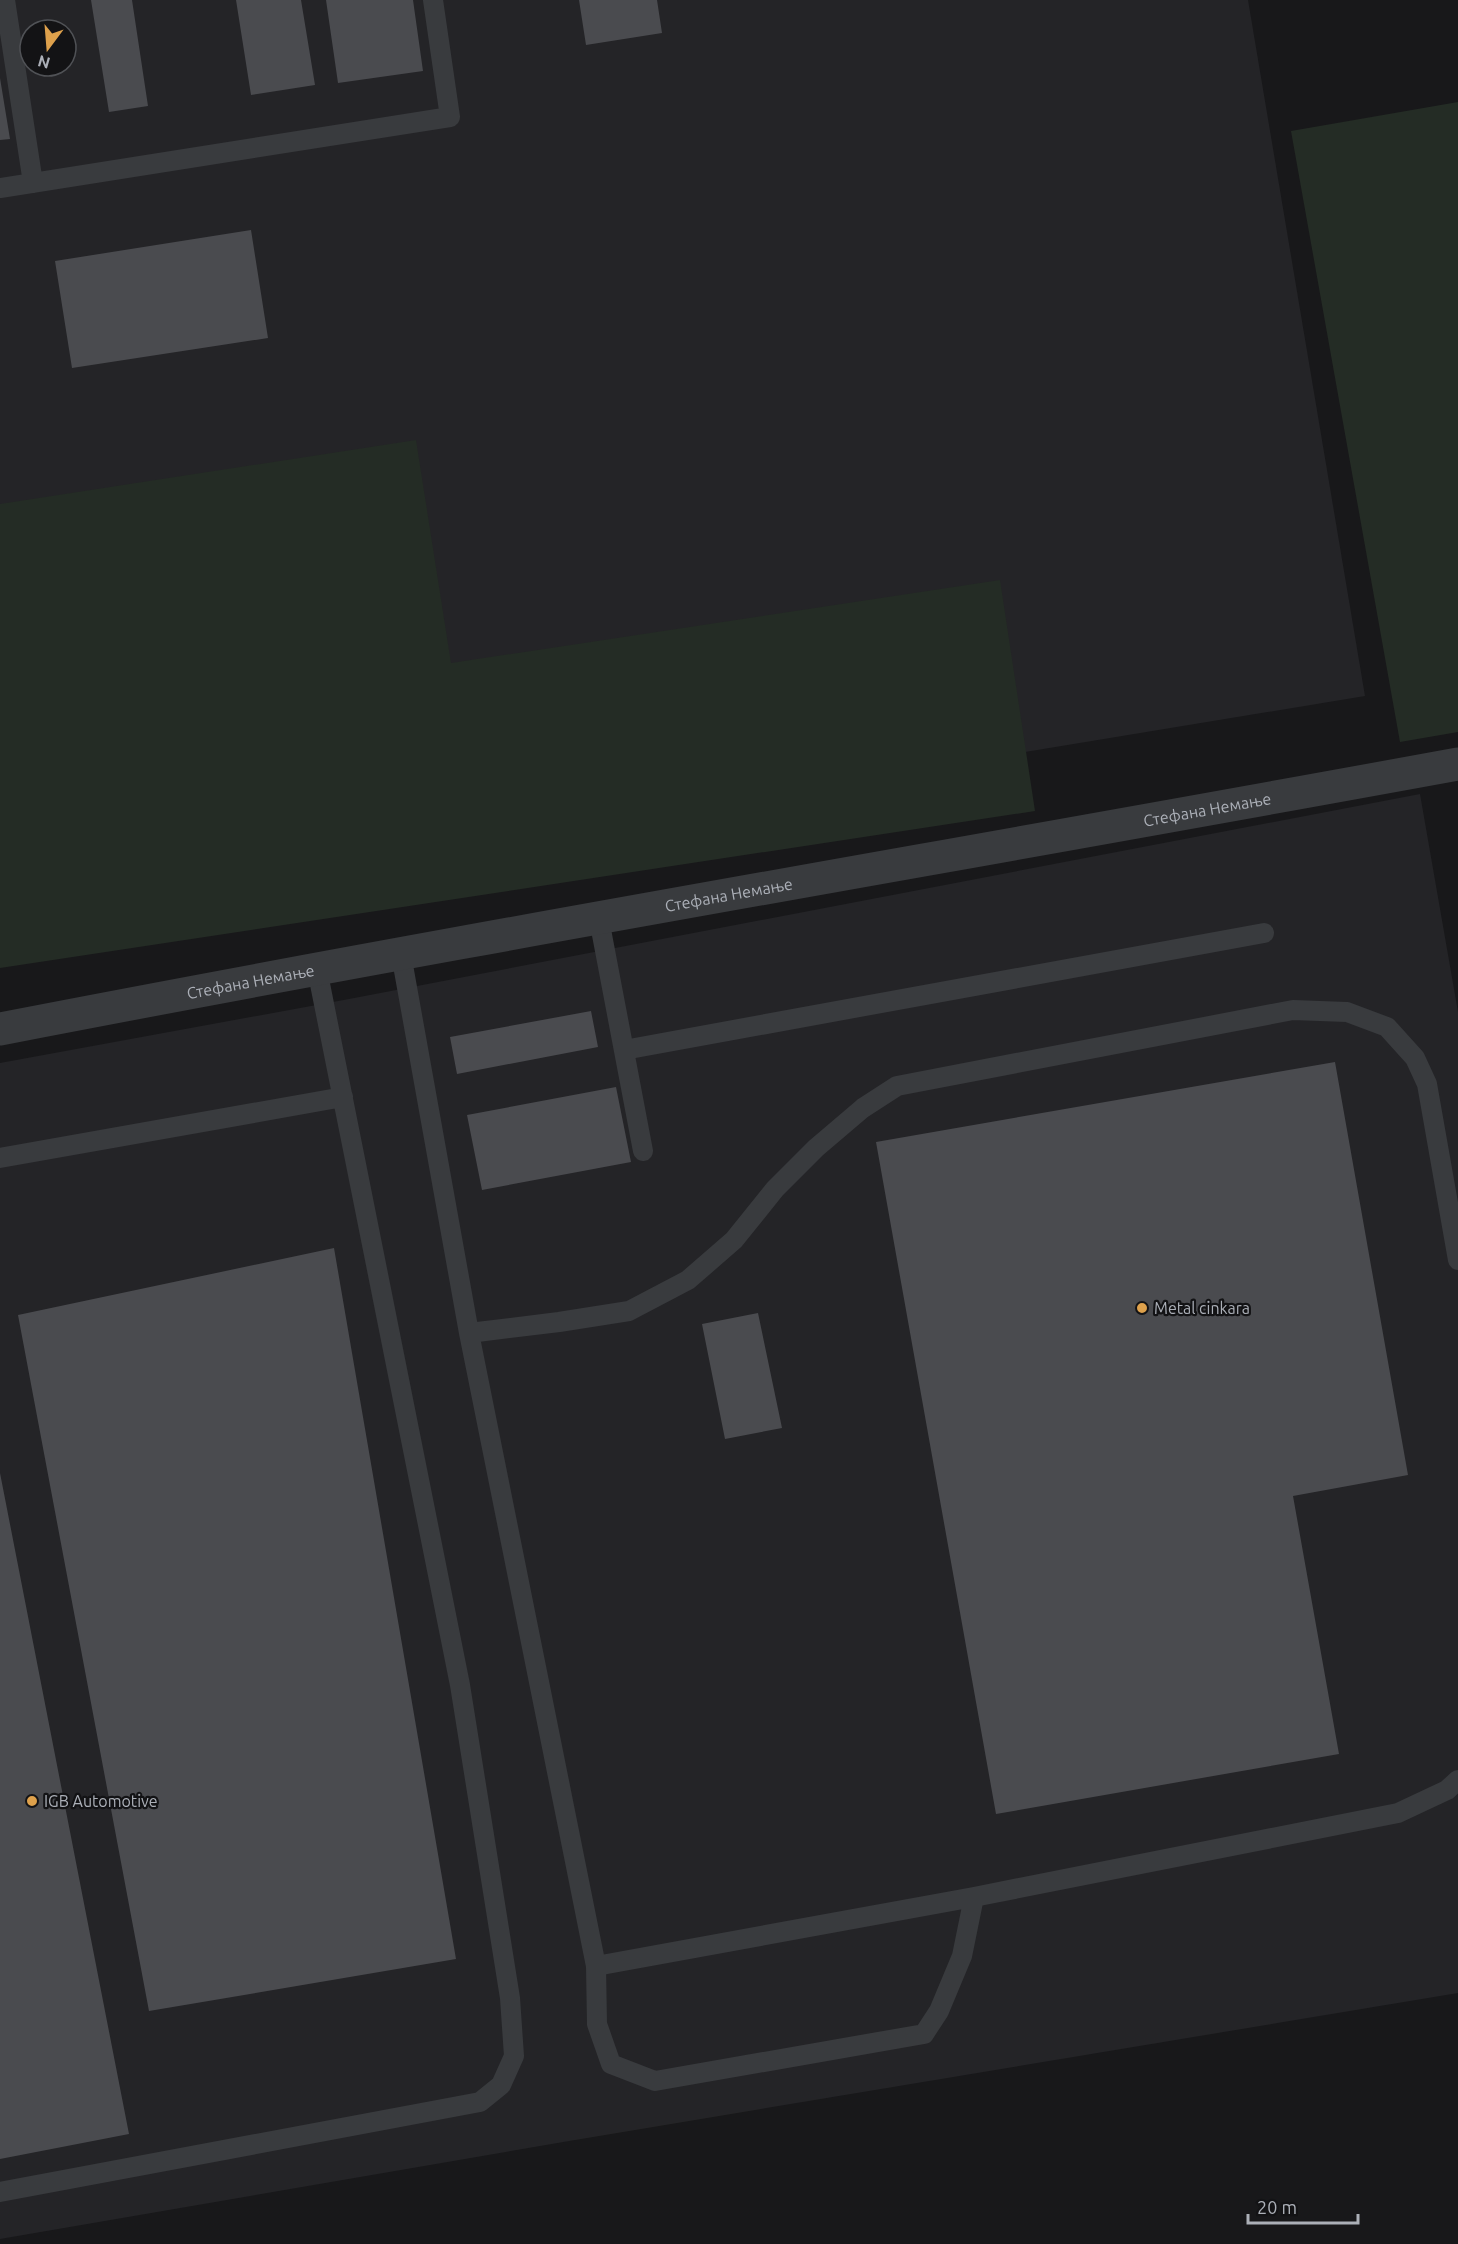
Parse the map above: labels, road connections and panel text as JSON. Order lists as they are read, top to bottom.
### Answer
{
  "streets": {
    "street": ["Стефана Немање"]
  },
  "places": ["Metal cinkara", "IGB Automotive"],
  "scale_bar": "20 m",
  "north": "bottom"
}
